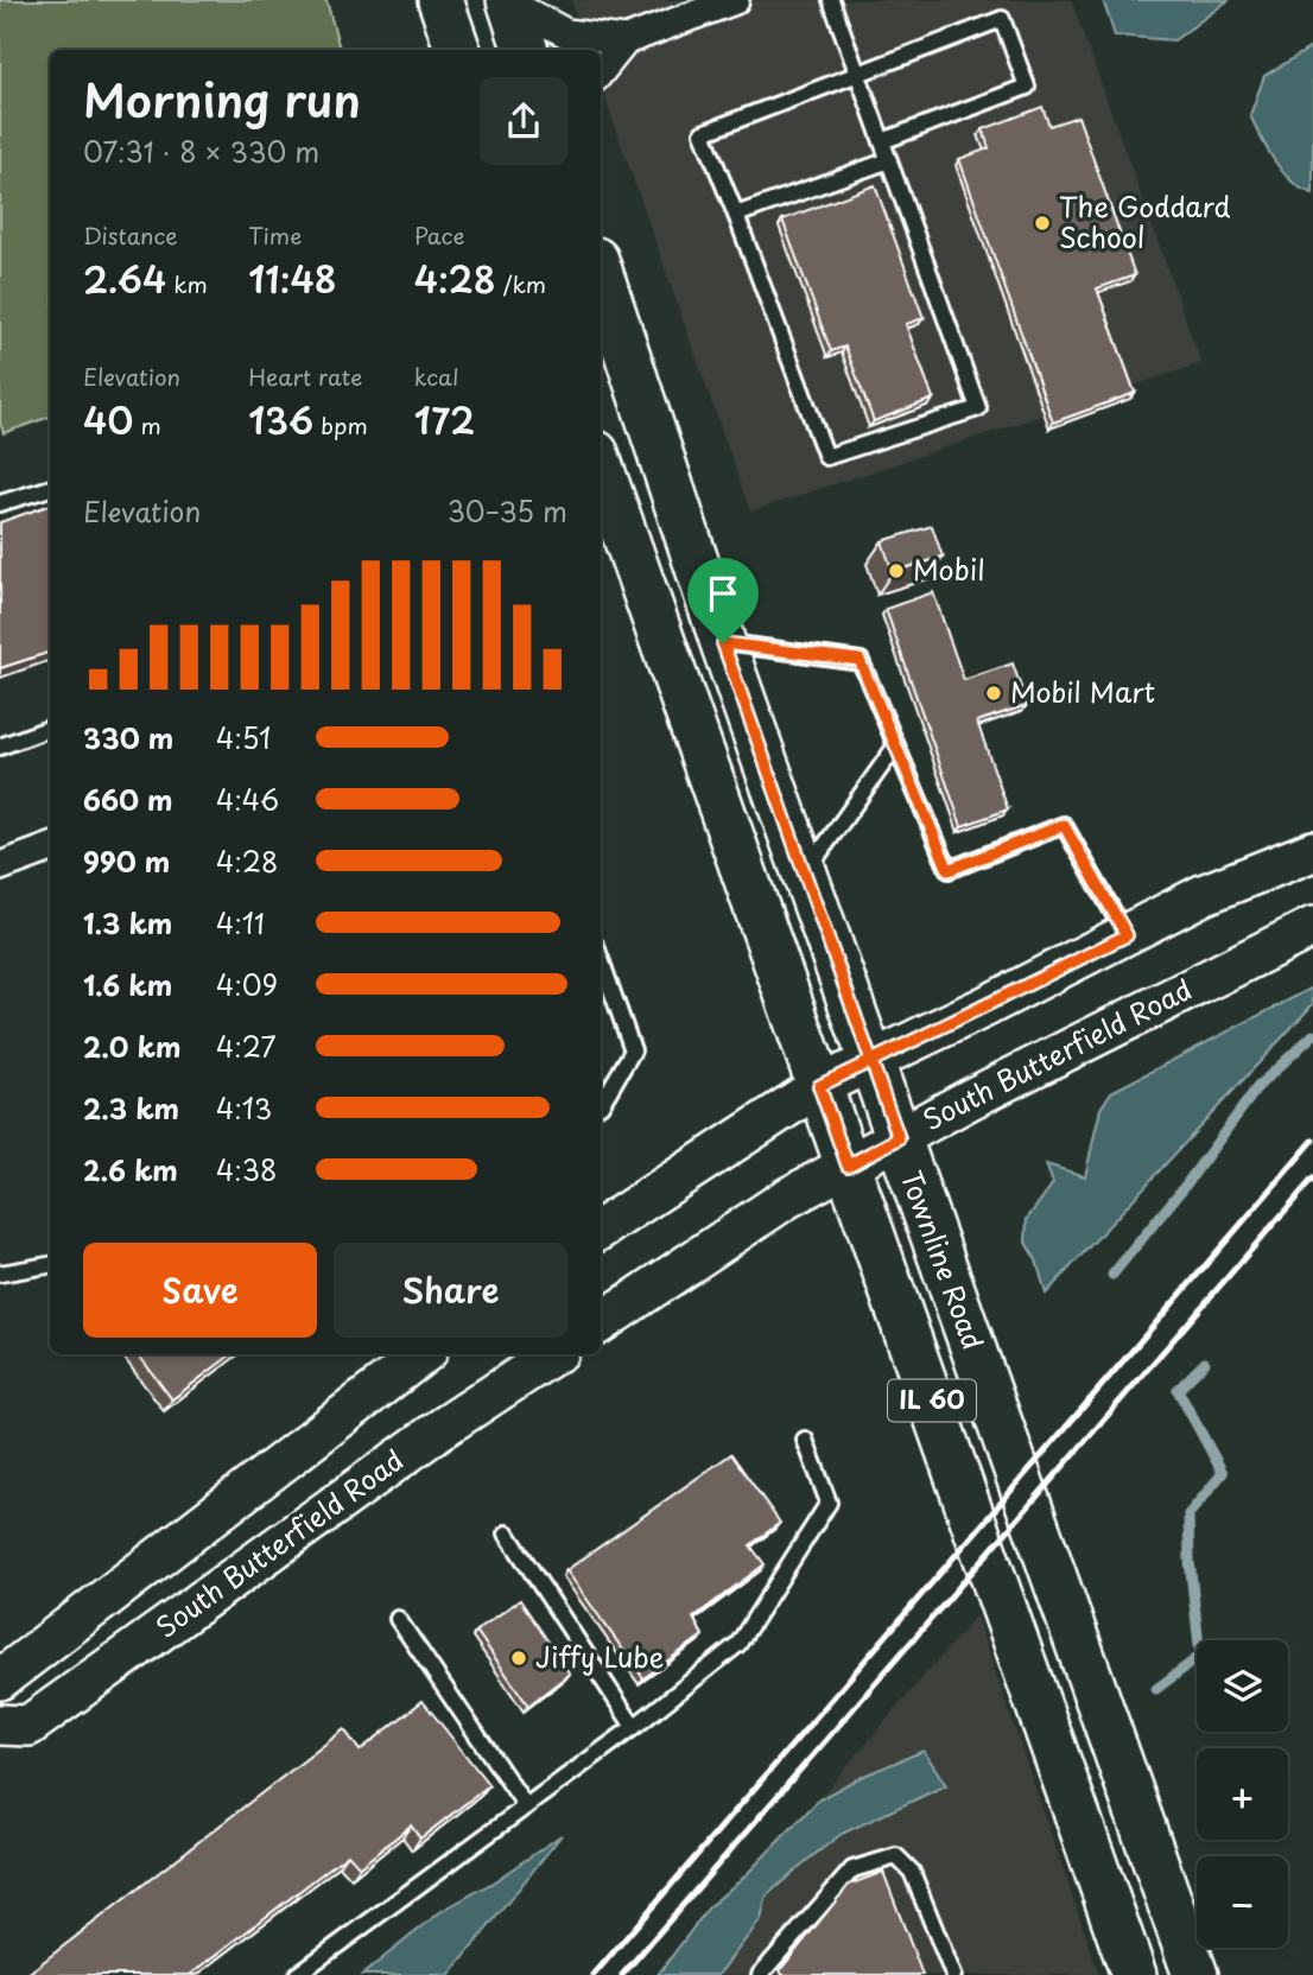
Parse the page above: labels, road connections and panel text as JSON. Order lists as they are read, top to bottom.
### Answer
{
  "streets": {
    "main road": ["South Butterfield Road", "Townline Road", "IL 60"]
  },
  "crossings": [
    ["South Butterfield Road", "Townline Road"]
  ],
  "places": [
    "The Goddard School",
    "Mobil",
    "Mobil Mart",
    "Jiffy Lube"
  ],
  "page": {
    "heading": ["Morning run", "07:31 · 8 × 330 m"],
    "stats": [
      ["Distance", "2.64 km"],
      ["Time", "11:48"],
      ["Pace", "4:28 /km"],
      ["Elevation", "40 m"],
      ["Heart rate", "136 bpm"],
      ["kcal", "172"]
    ],
    "chart": ["Elevation", "30–35 m"],
    "list": [
      {
        "name": "330 m",
        "note": "4:51"
      },
      {
        "name": "660 m",
        "note": "4:46"
      },
      {
        "name": "990 m",
        "note": "4:28"
      },
      {
        "name": "1.3 km",
        "note": "4:11"
      },
      {
        "name": "1.6 km",
        "note": "4:09"
      },
      {
        "name": "2.0 km",
        "note": "4:27"
      },
      {
        "name": "2.3 km",
        "note": "4:13"
      },
      {
        "name": "2.6 km",
        "note": "4:38"
      }
    ],
    "buttons": ["Save", "Share"],
    "map_buttons": ["+", "−"]
  }
}
